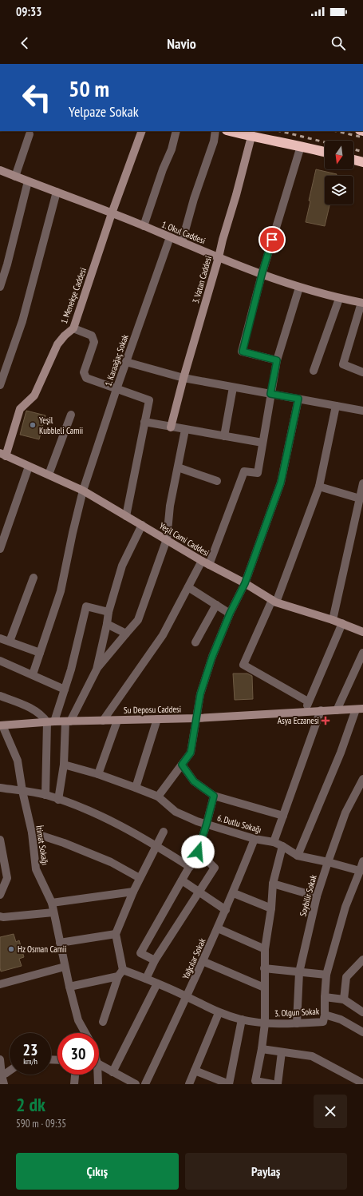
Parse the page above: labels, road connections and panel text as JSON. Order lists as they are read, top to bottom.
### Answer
{
  "streets": {
    "main road": [
      "1. Okul Caddesi",
      "3. Vatan Caddesi",
      "1. Menekşe Caddesi",
      "Yeşil Cami Caddesi",
      "Su Deposu Caddesi"
    ],
    "street": [
      "1. Karaağaç Sokak",
      "6. Dutlu Sokağı",
      "İtimat Sokağı",
      "Soybilir Sokak",
      "Yağcılar Sokak",
      "3. Olgun Sokak"
    ]
  },
  "crossings": [
    ["1. Okul Caddesi", "3. Vatan Caddesi"],
    ["1. Okul Caddesi", "1. Menekşe Caddesi"],
    ["1. Okul Caddesi", "1. Karaağaç Sokak"],
    ["1. Menekşe Caddesi", "Yeşil Cami Caddesi"],
    ["1. Karaağaç Sokak", "Yeşil Cami Caddesi"],
    ["Su Deposu Caddesi", "İtimat Sokağı"],
    ["6. Dutlu Sokağı", "Soybilir Sokak"],
    ["6. Dutlu Sokağı", "Yağcılar Sokak"],
    ["6. Dutlu Sokağı", "3. Olgun Sokak"],
    ["Soybilir Sokak", "3. Olgun Sokak"],
    ["Yağcılar Sokak", "3. Olgun Sokak"]
  ],
  "places": {
    "other": ["Yeşil Kubbleli Camii", "Hz Osman Camii"],
    "health": ["Asya Eczanesi"]
  },
  "north": "bottom",
  "page": {
    "status": "09:33",
    "header": "Navio",
    "turn": ["50 m", "Yelpaze Sokak"],
    "speed": "23 km/h",
    "limit": "30",
    "heading": ["2 dk", "590 m · 09:35"],
    "buttons": ["Çıkış", "Paylaş"]
  }
}
